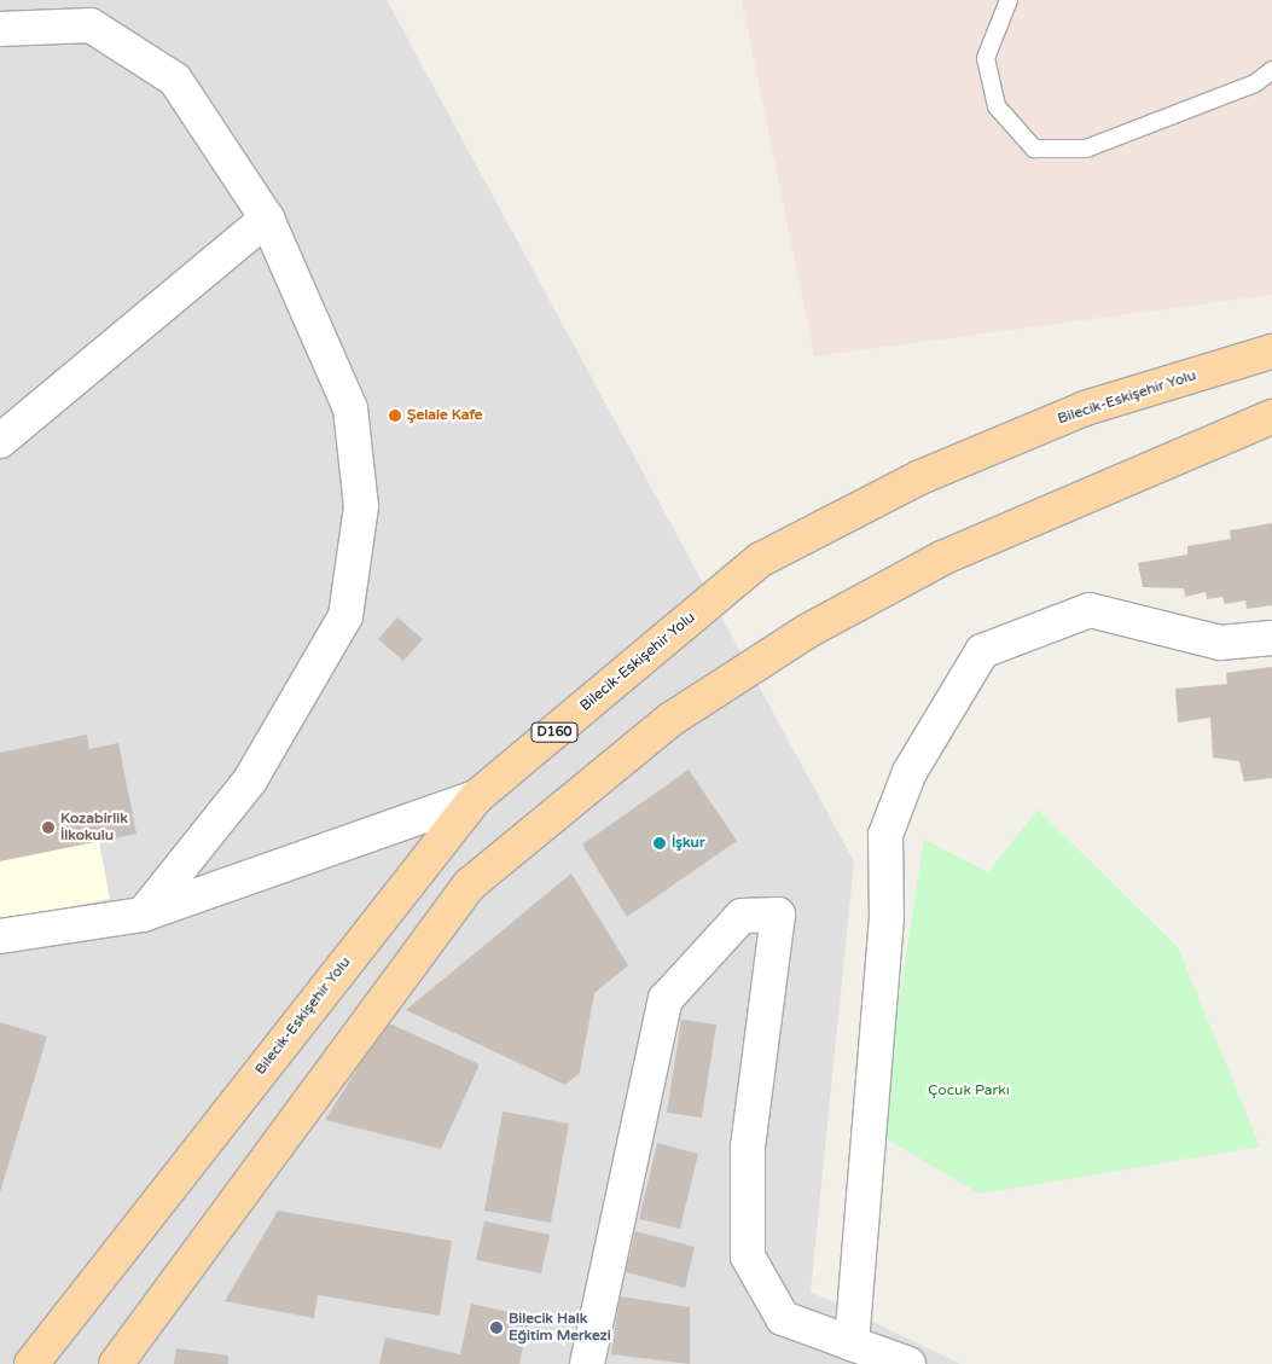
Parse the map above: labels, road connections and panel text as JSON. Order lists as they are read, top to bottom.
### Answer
{
  "streets": {
    "main road": ["Bilecik-Eskişehir Yolu", "D160"]
  },
  "parks": ["Çocuk Parkı"],
  "places": [
    "Şelale Kafe",
    "Kozabirlik İlkokulu",
    "İşkur",
    "Bilecik Halk Eğitim Merkezi"
  ]
}
